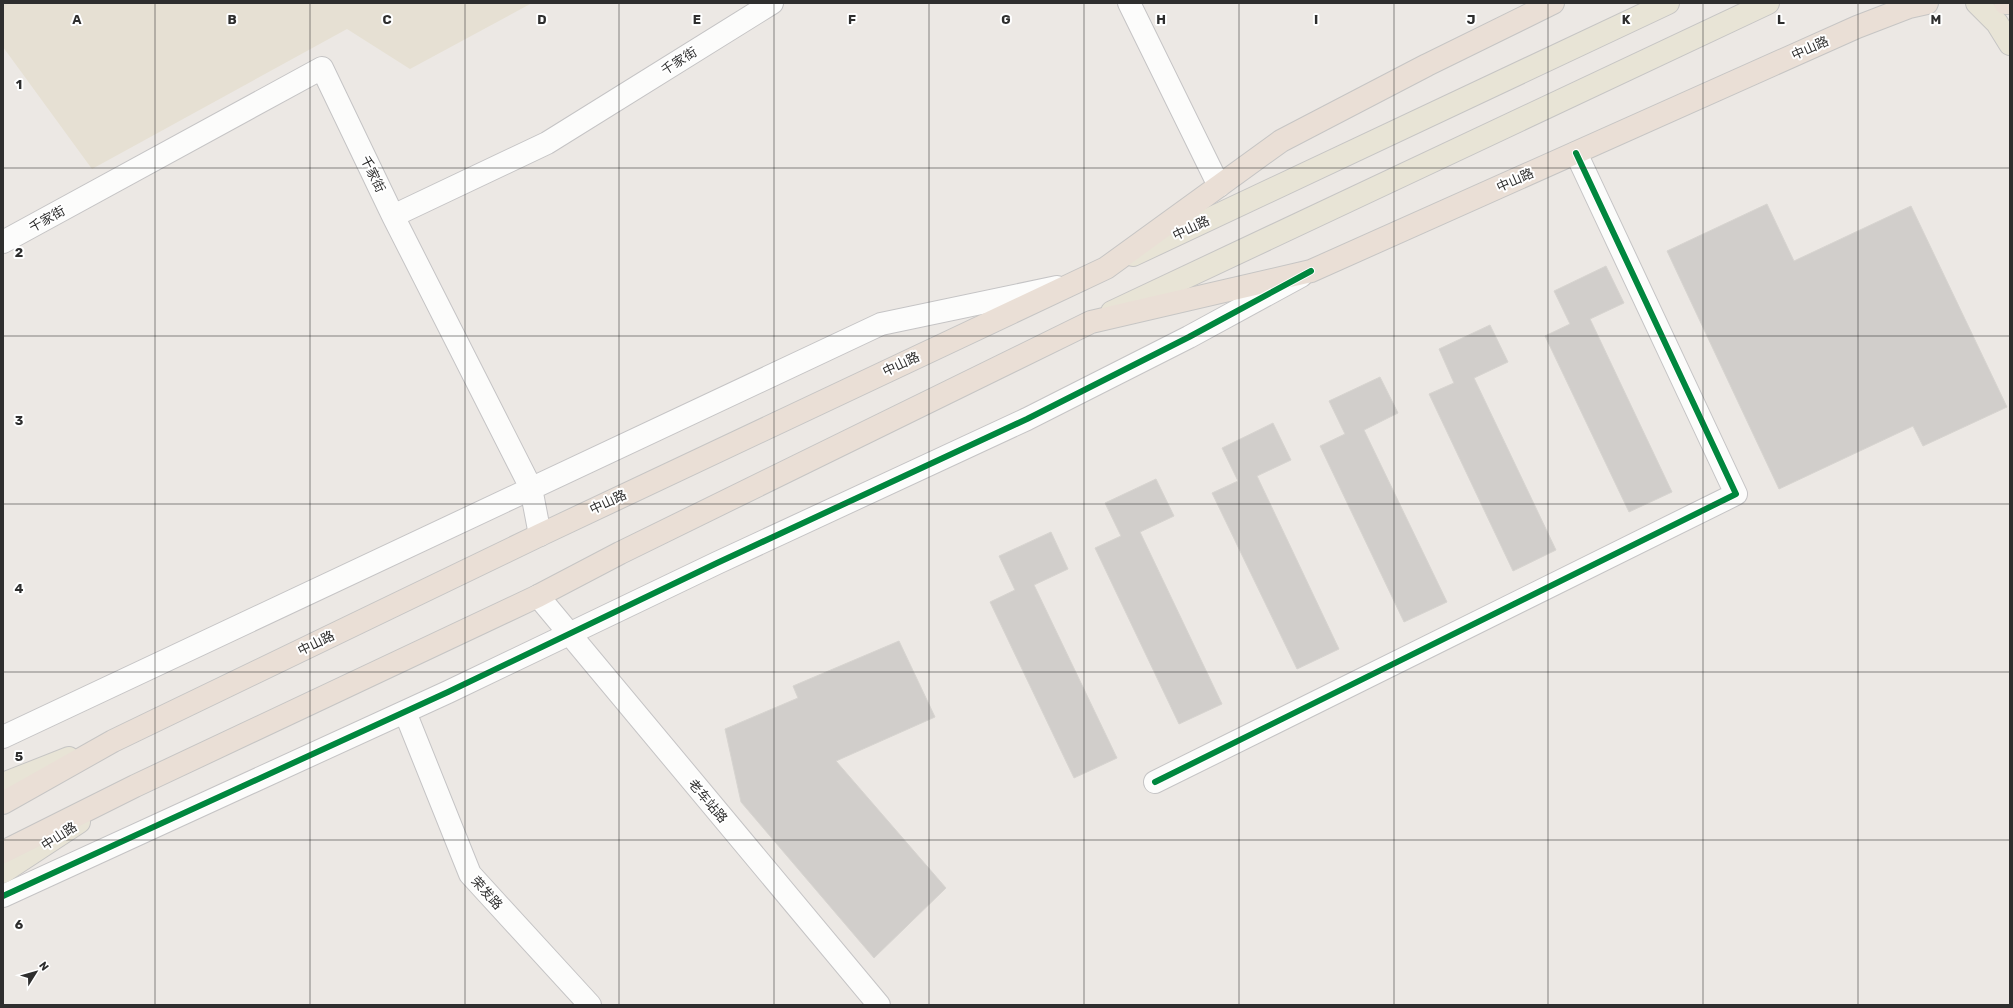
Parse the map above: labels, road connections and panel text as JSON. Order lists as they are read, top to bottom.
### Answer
{
  "streets": {
    "highway": ["中山路"],
    "street": ["千家街", "老车站路", "荣发路"]
  },
  "crossings": [
    ["中山路", "老车站路"]
  ],
  "north": "top right",
  "grid": {
    "columns": [
      "A",
      "B",
      "C",
      "D",
      "E",
      "F",
      "G",
      "H",
      "I",
      "J",
      "K",
      "L",
      "M"
    ],
    "rows": [
      "1",
      "2",
      "3",
      "4",
      "5",
      "6"
    ]
  }
}
